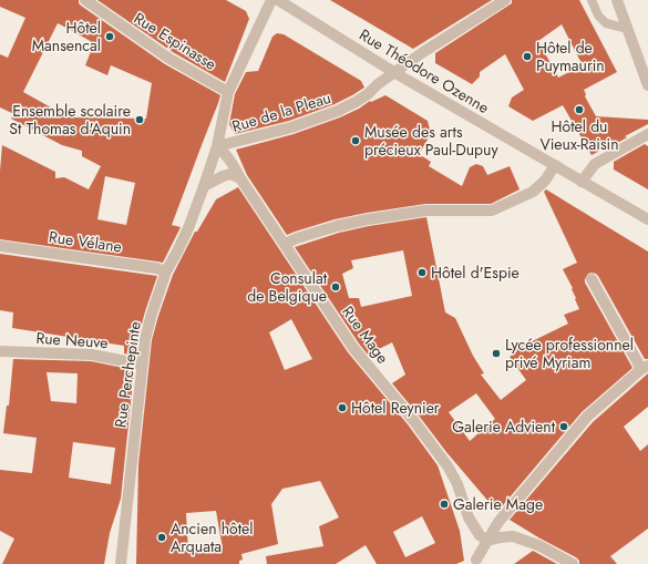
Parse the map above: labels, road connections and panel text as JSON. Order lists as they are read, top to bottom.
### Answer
{
  "streets": {
    "street": [
      "Rue Espinasse",
      "Rue Théodore Ozenne",
      "Rue de la Pleau",
      "Rue Vélane",
      "Rue Mage",
      "Rue Neuve",
      "Rue Perchepinte"
    ]
  },
  "crossings": [
    ["Rue Espinasse", "Rue Perchepinte"],
    ["Rue Théodore Ozenne", "Rue de la Pleau"],
    ["Rue de la Pleau", "Rue Mage"],
    ["Rue de la Pleau", "Rue Perchepinte"],
    ["Rue Vélane", "Rue Perchepinte"],
    ["Rue Mage", "Rue Perchepinte"],
    ["Rue Neuve", "Rue Perchepinte"]
  ],
  "places": [
    "Hôtel Mansencal",
    "Hôtel de Puymaurin",
    "Hôtel du Vieux-Raisin",
    "Ensemble scolaire St Thomas d'Aquin",
    "Musée des arts précieux Paul-Dupuy",
    "Hôtel d'Espie",
    "Consulat de Belgique",
    "Lycée professionnel privé Myriam",
    "Hôtel Reynier",
    "Galerie Advient",
    "Galerie Mage",
    "Ancien hôtel Arquata"
  ]
}
